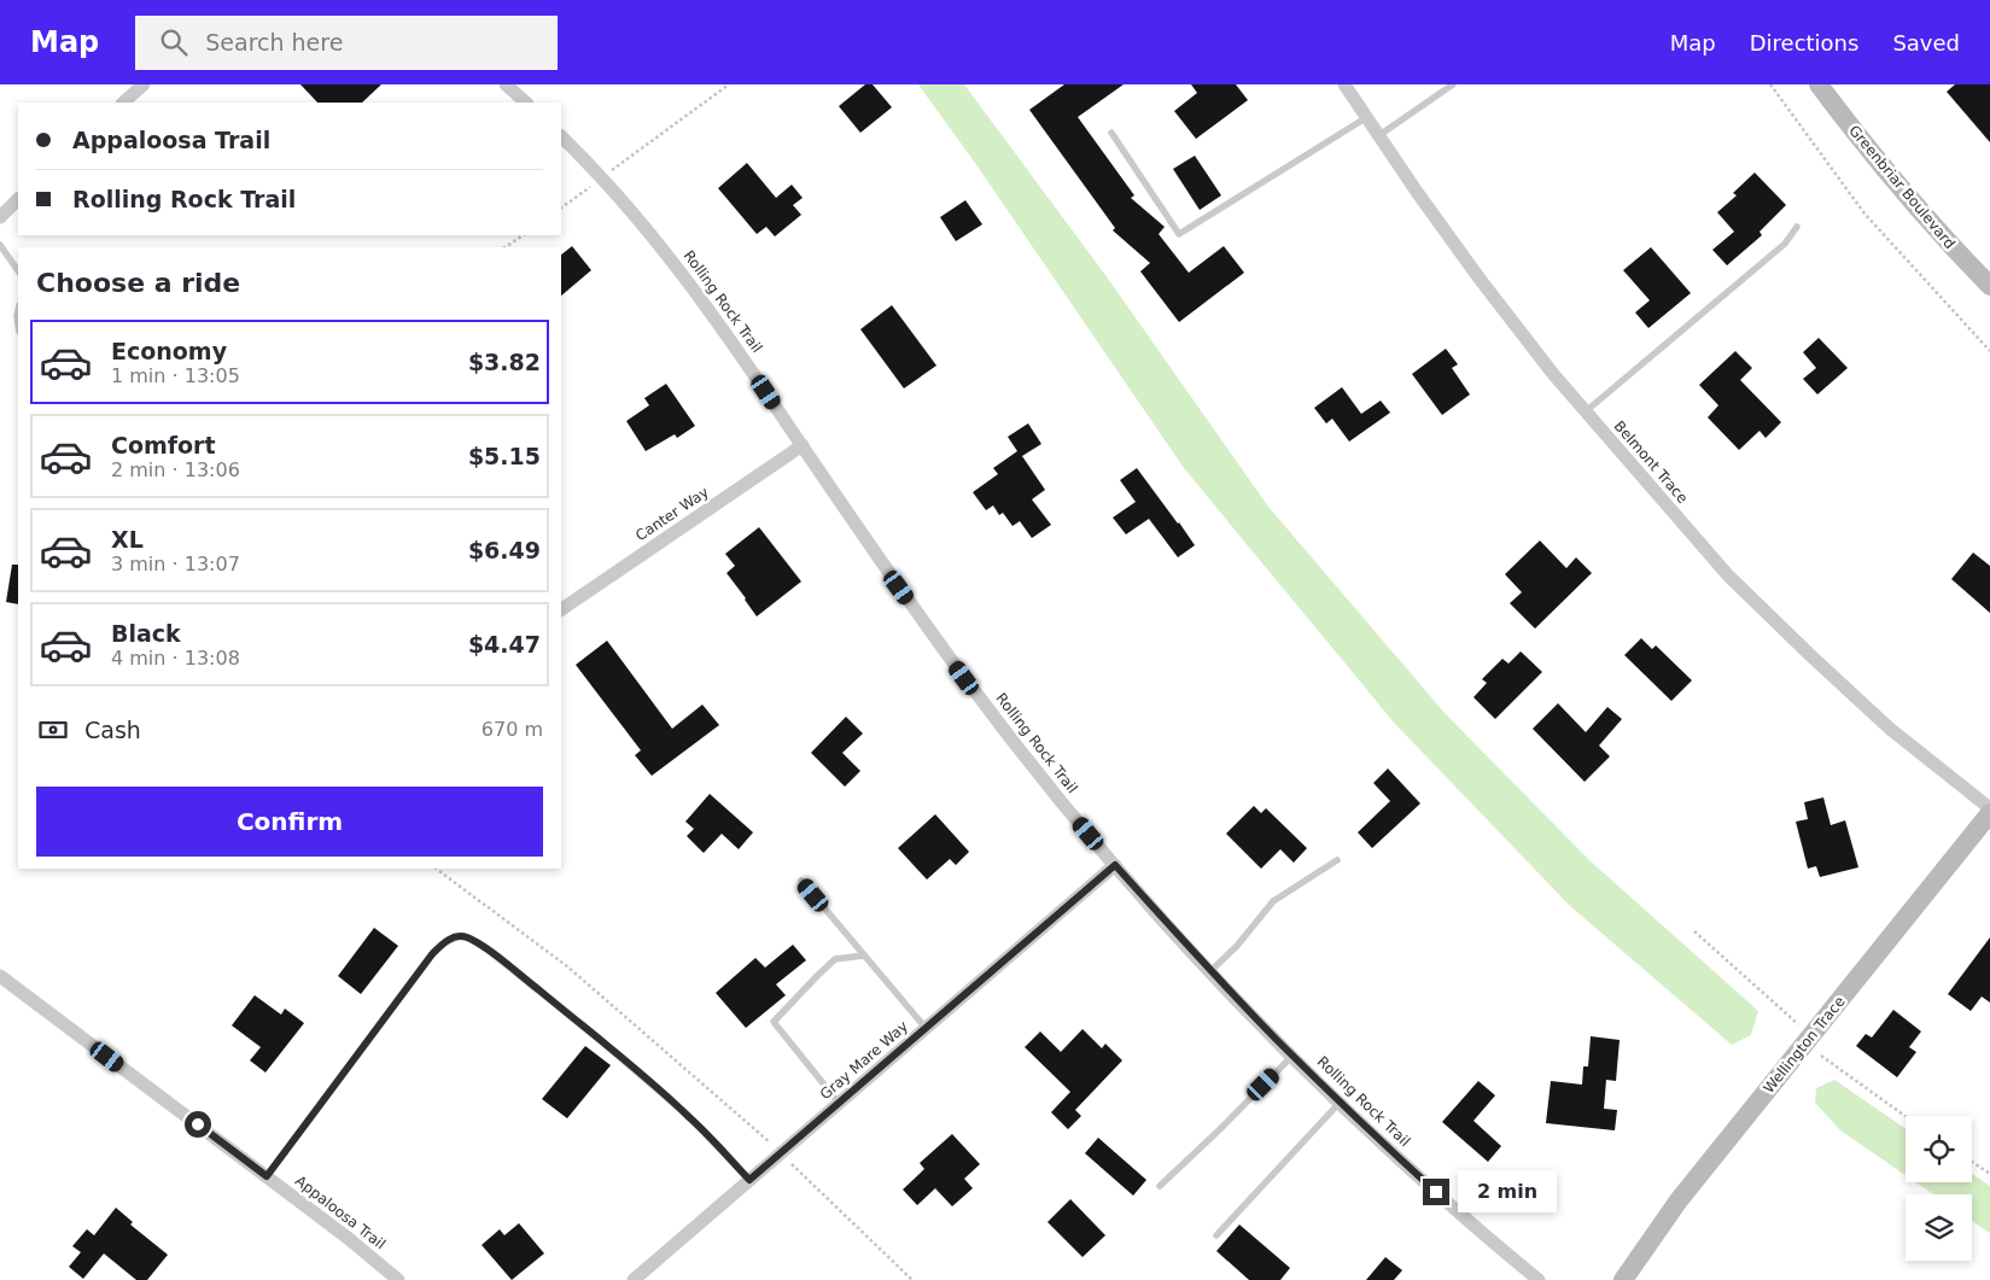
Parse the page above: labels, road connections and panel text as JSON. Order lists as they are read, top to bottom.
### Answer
{
  "streets": {
    "street": [
      "Greenbriar Boulevard",
      "Rolling Rock Trail",
      "Belmont Trace",
      "Canter Way",
      "Wellington Trace",
      "Gray Mare Way",
      "Appaloosa Trail"
    ]
  },
  "crossings": [
    ["Rolling Rock Trail", "Canter Way"],
    ["Rolling Rock Trail", "Gray Mare Way"],
    ["Belmont Trace", "Wellington Trace"]
  ],
  "page": {
    "header": "Map",
    "search": "Search here",
    "nav": ["Map", "Directions", "Saved"],
    "banner": ["Appaloosa Trail", "Rolling Rock Trail"],
    "heading": "Choose a ride",
    "list": [
      {
        "name": "Economy",
        "note": "1 min · 13:05",
        "value": "$3.82"
      },
      {
        "name": "Comfort",
        "note": "2 min · 13:06",
        "value": "$5.15"
      },
      {
        "name": "XL",
        "note": "3 min · 13:07",
        "value": "$6.49"
      },
      {
        "name": "Black",
        "note": "4 min · 13:08",
        "value": "$4.47"
      }
    ],
    "pay": ["Cash", "670 m"],
    "buttons": "Confirm",
    "bubble": "2 min"
  }
}
